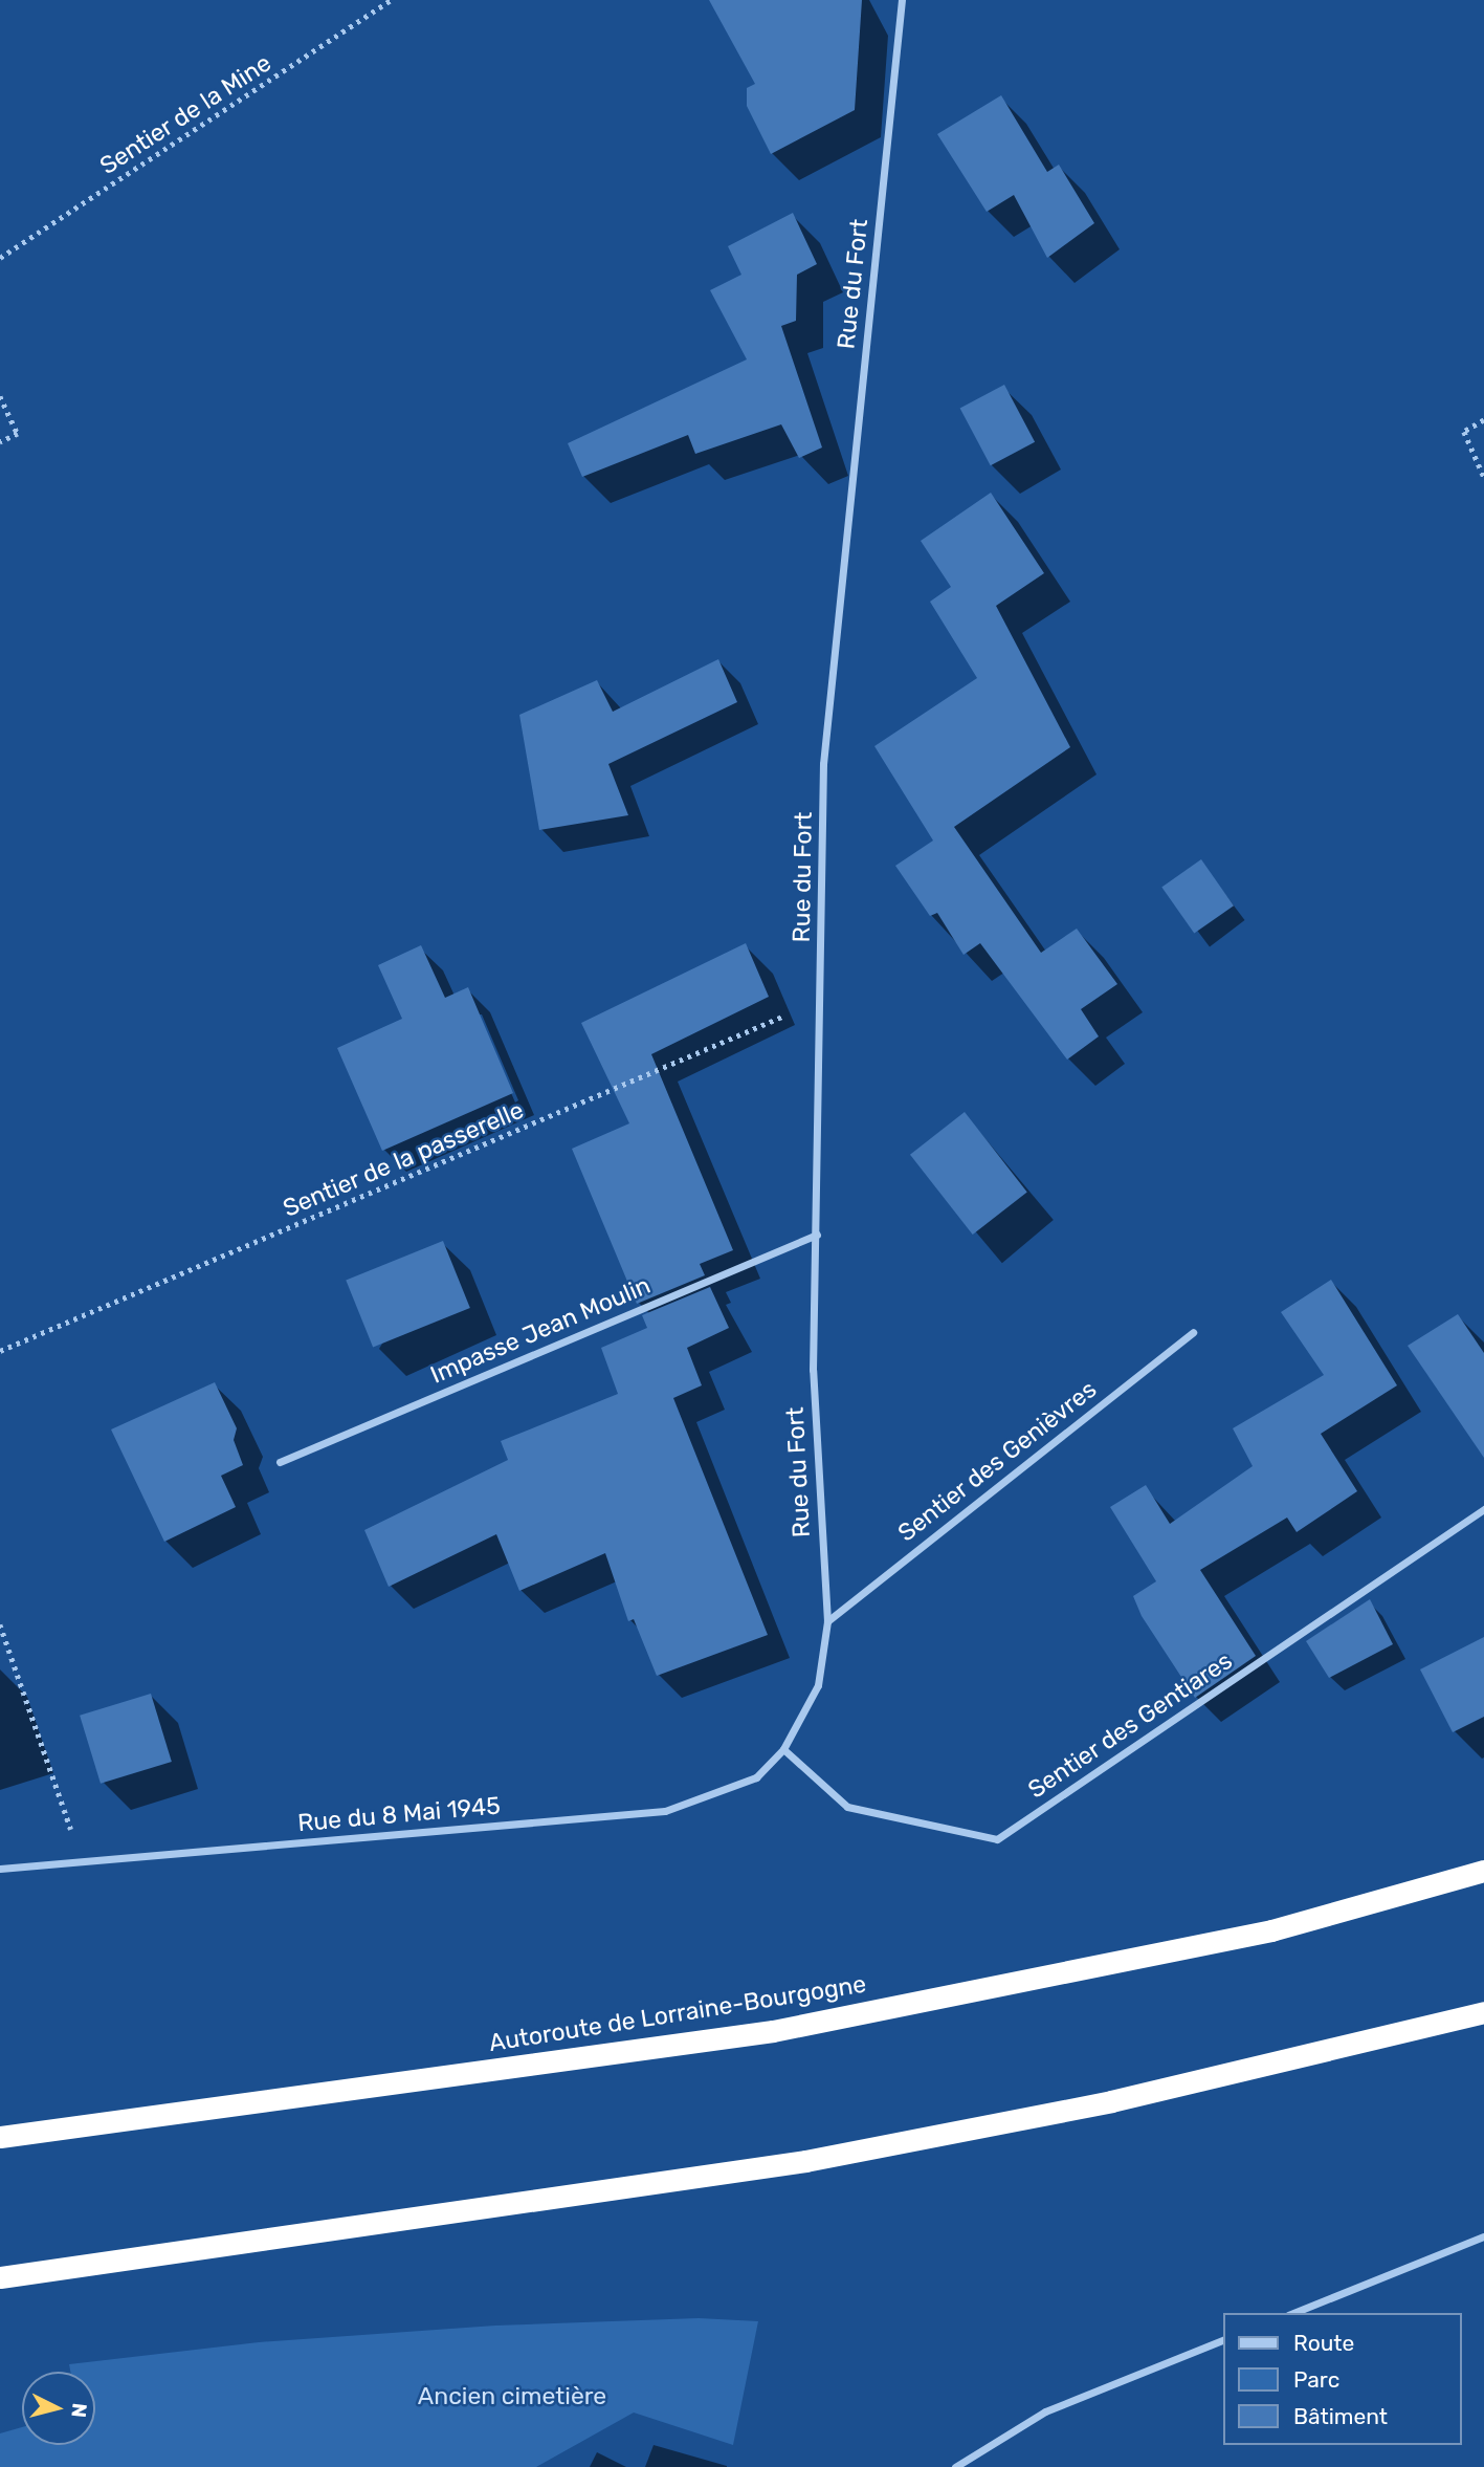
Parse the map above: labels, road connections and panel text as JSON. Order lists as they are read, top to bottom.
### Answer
{
  "streets": {
    "highway": ["Autoroute de Lorraine-Bourgogne"],
    "street": [
      "Rue du Fort",
      "Impasse Jean Moulin",
      "Sentier des Genièvres",
      "Sentier des Gentiares",
      "Rue du 8 Mai 1945"
    ],
    "path": ["Sentier de la Mine", "Sentier de la passerelle"]
  },
  "crossings": [
    ["Rue du Fort", "Sentier de la passerelle"],
    ["Rue du Fort", "Impasse Jean Moulin"],
    ["Rue du Fort", "Sentier des Genièvres"],
    ["Rue du Fort", "Sentier des Gentiares"],
    ["Rue du Fort", "Rue du 8 Mai 1945"],
    ["Sentier des Gentiares", "Rue du 8 Mai 1945"]
  ],
  "parks": ["Ancien cimetière"],
  "legend": ["Route", "Parc", "Bâtiment"],
  "north": "right"
}
